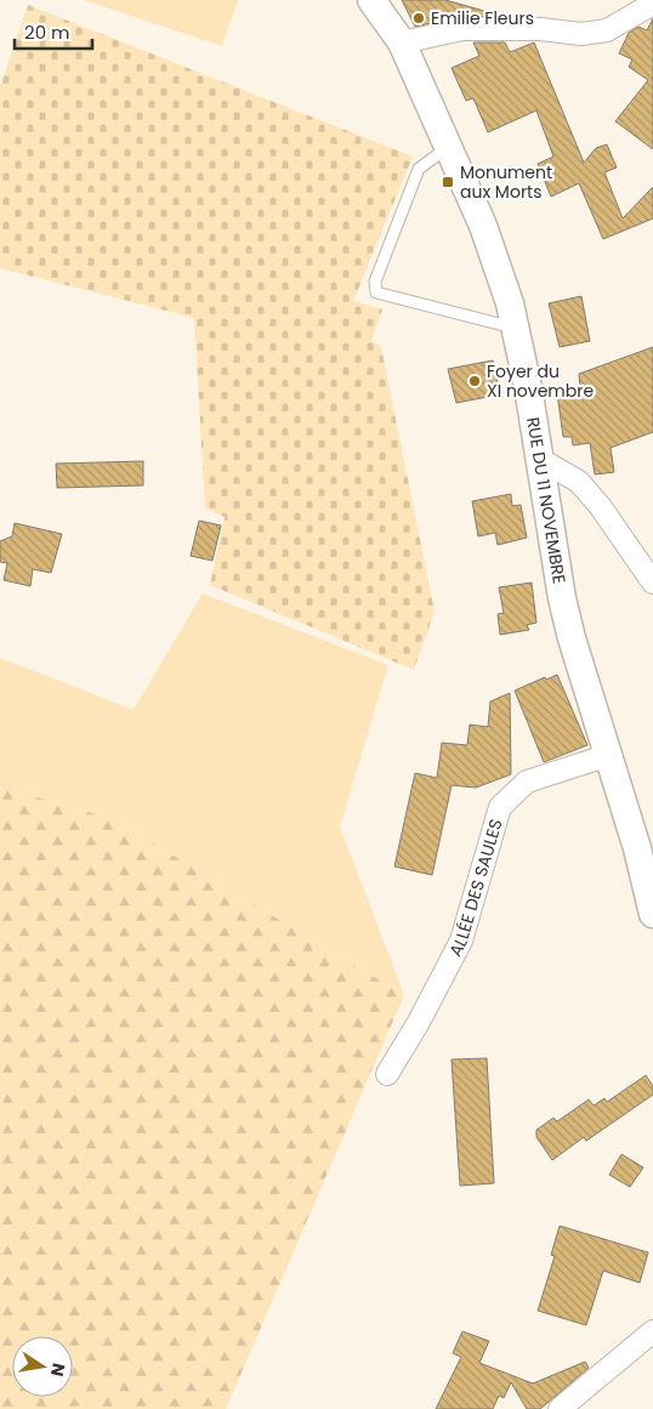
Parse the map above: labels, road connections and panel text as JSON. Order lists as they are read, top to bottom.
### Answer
{
  "streets": {
    "street": ["RUE DU 11 NOVEMBRE", "ALLÉE DES SAULES"]
  },
  "crossings": [
    ["RUE DU 11 NOVEMBRE", "ALLÉE DES SAULES"]
  ],
  "places": {
    "other": ["Emilie Fleurs", "Foyer du XI novembre"],
    "transit": ["Monument aux Morts"]
  },
  "scale_bar": "20 m",
  "north": "right"
}
